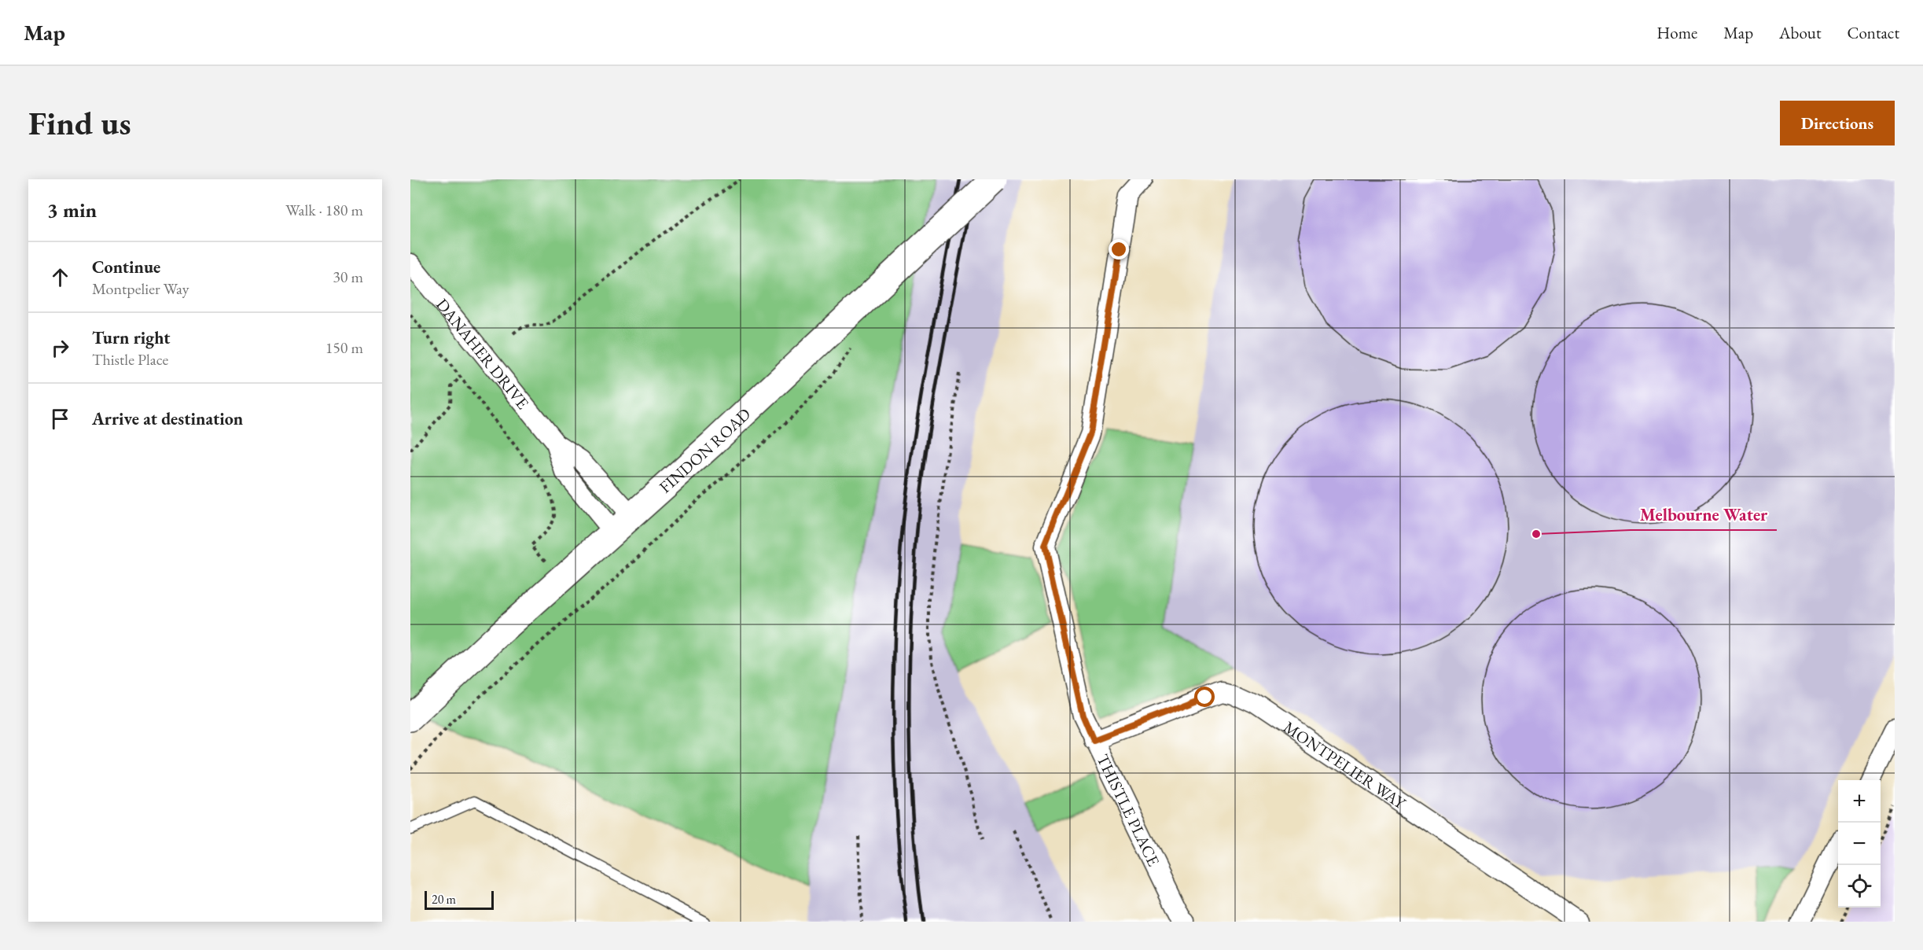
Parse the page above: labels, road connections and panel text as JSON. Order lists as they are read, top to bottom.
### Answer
{
  "streets": {
    "street": [
      "DANAHER DRIVE",
      "FINDON ROAD",
      "MONTPELIER WAY",
      "THISTLE PLACE"
    ]
  },
  "crossings": [
    ["DANAHER DRIVE", "FINDON ROAD"],
    ["MONTPELIER WAY", "THISTLE PLACE"]
  ],
  "places": ["Melbourne Water"],
  "scale_bar": "20 m",
  "page": {
    "header": "Map",
    "nav": [
      "Home",
      "Map",
      "About",
      "Contact"
    ],
    "buttons": "Directions",
    "title": "Find us",
    "heading": ["3 min", "Walk · 180 m"],
    "list": [
      ["Continue", "Montpelier Way", "30 m"],
      ["Turn right", "Thistle Place", "150 m"],
      "Arrive at destination"
    ],
    "map_buttons": ["+", "−"],
    "scale": "20 m"
  }
}
